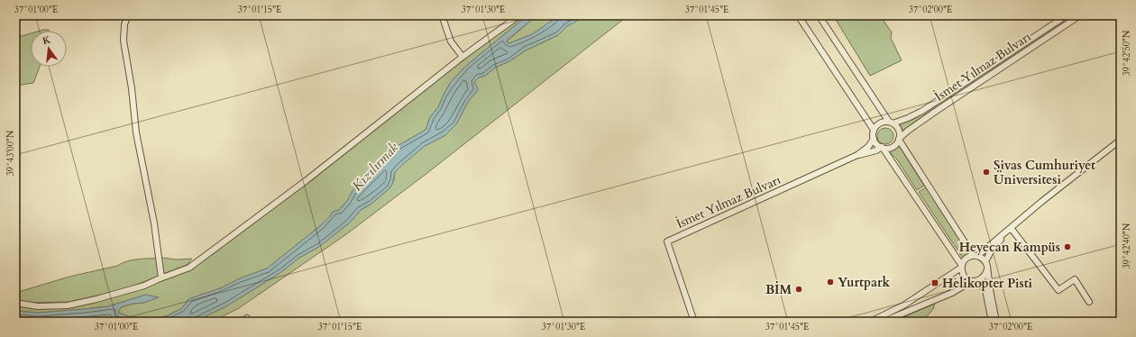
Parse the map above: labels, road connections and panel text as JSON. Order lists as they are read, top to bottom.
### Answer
{
  "streets": {
    "street": ["İsmet Yılmaz Bulvarı"]
  },
  "water": ["Kızılırmak"],
  "places": {
    "other": [
      "Sivas Cumhuriyet Üniversitesi",
      "Heyecan Kampüs",
      "Yurtpark",
      "BİM"
    ],
    "transit": ["Helikopter Pisti"]
  },
  "north": "top",
  "coordinates": [
    "37°01'00\"E",
    "37°01'15\"E",
    "37°01'30\"E",
    "37°01'45\"E",
    "37°02'00\"E",
    "39°42'50\"N",
    "39°43'00\"N",
    "39°42'40\"N"
  ]
}
